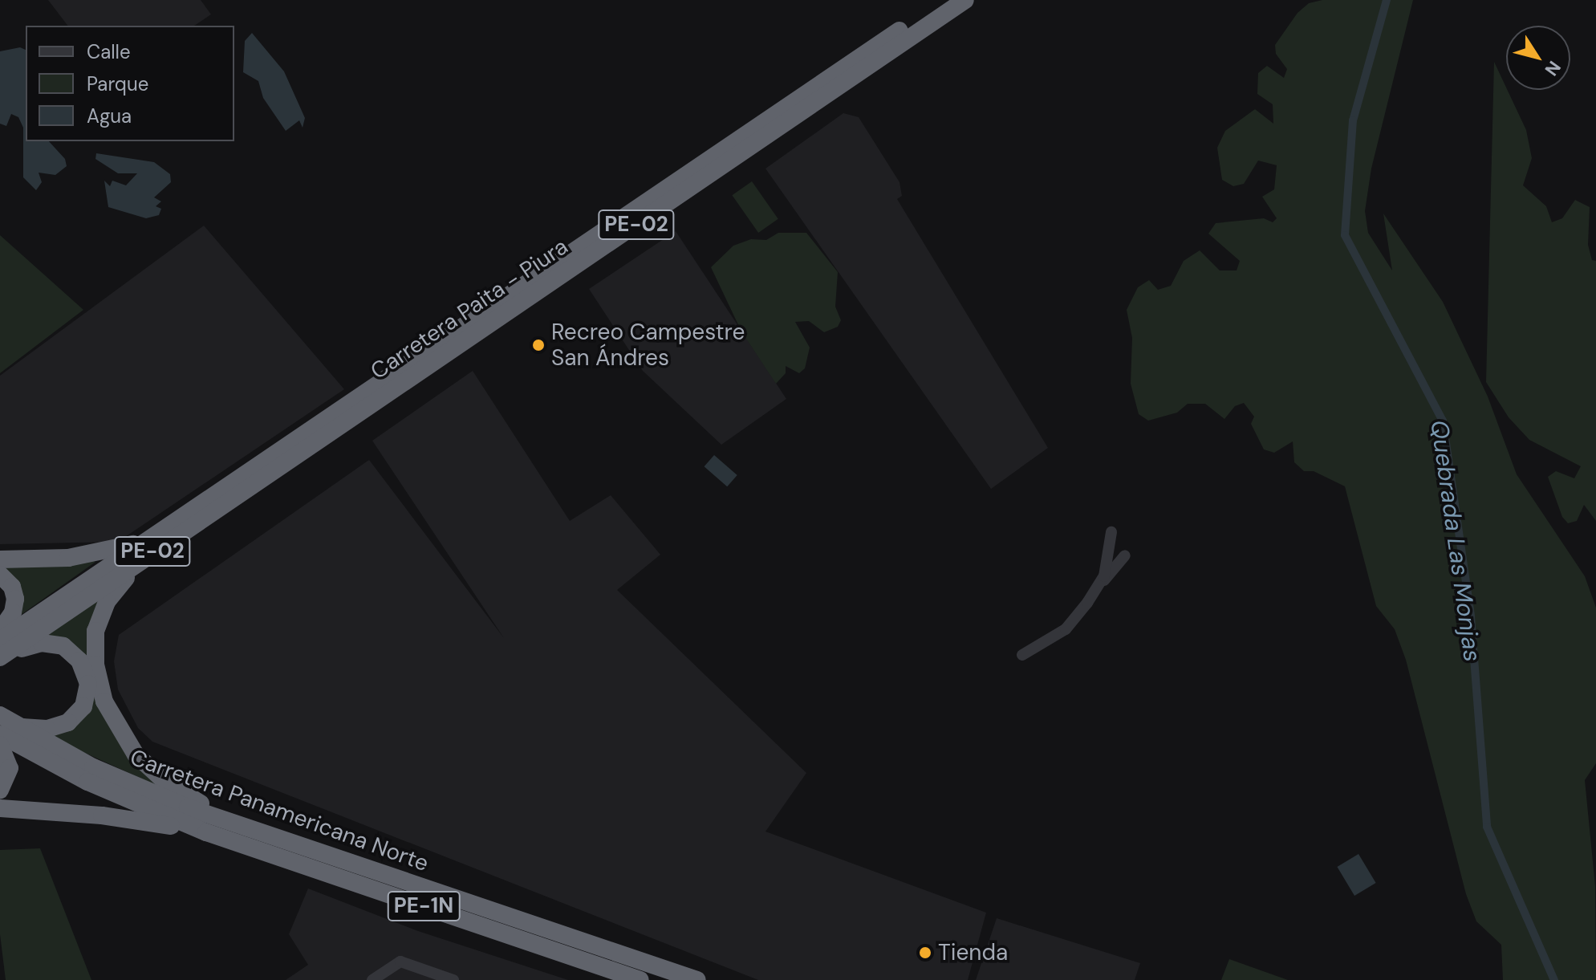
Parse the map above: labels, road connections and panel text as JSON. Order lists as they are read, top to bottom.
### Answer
{
  "streets": {
    "highway": [
      "PE-02",
      "Carretera Paita - Piura",
      "Carretera Panamericana Norte",
      "PE-1N"
    ]
  },
  "water": ["Quebrada Las Monjas"],
  "places": ["Recreo Campestre San Ándres", "Tienda"],
  "legend": ["Calle", "Parque", "Agua"],
  "north": "bottom right"
}
